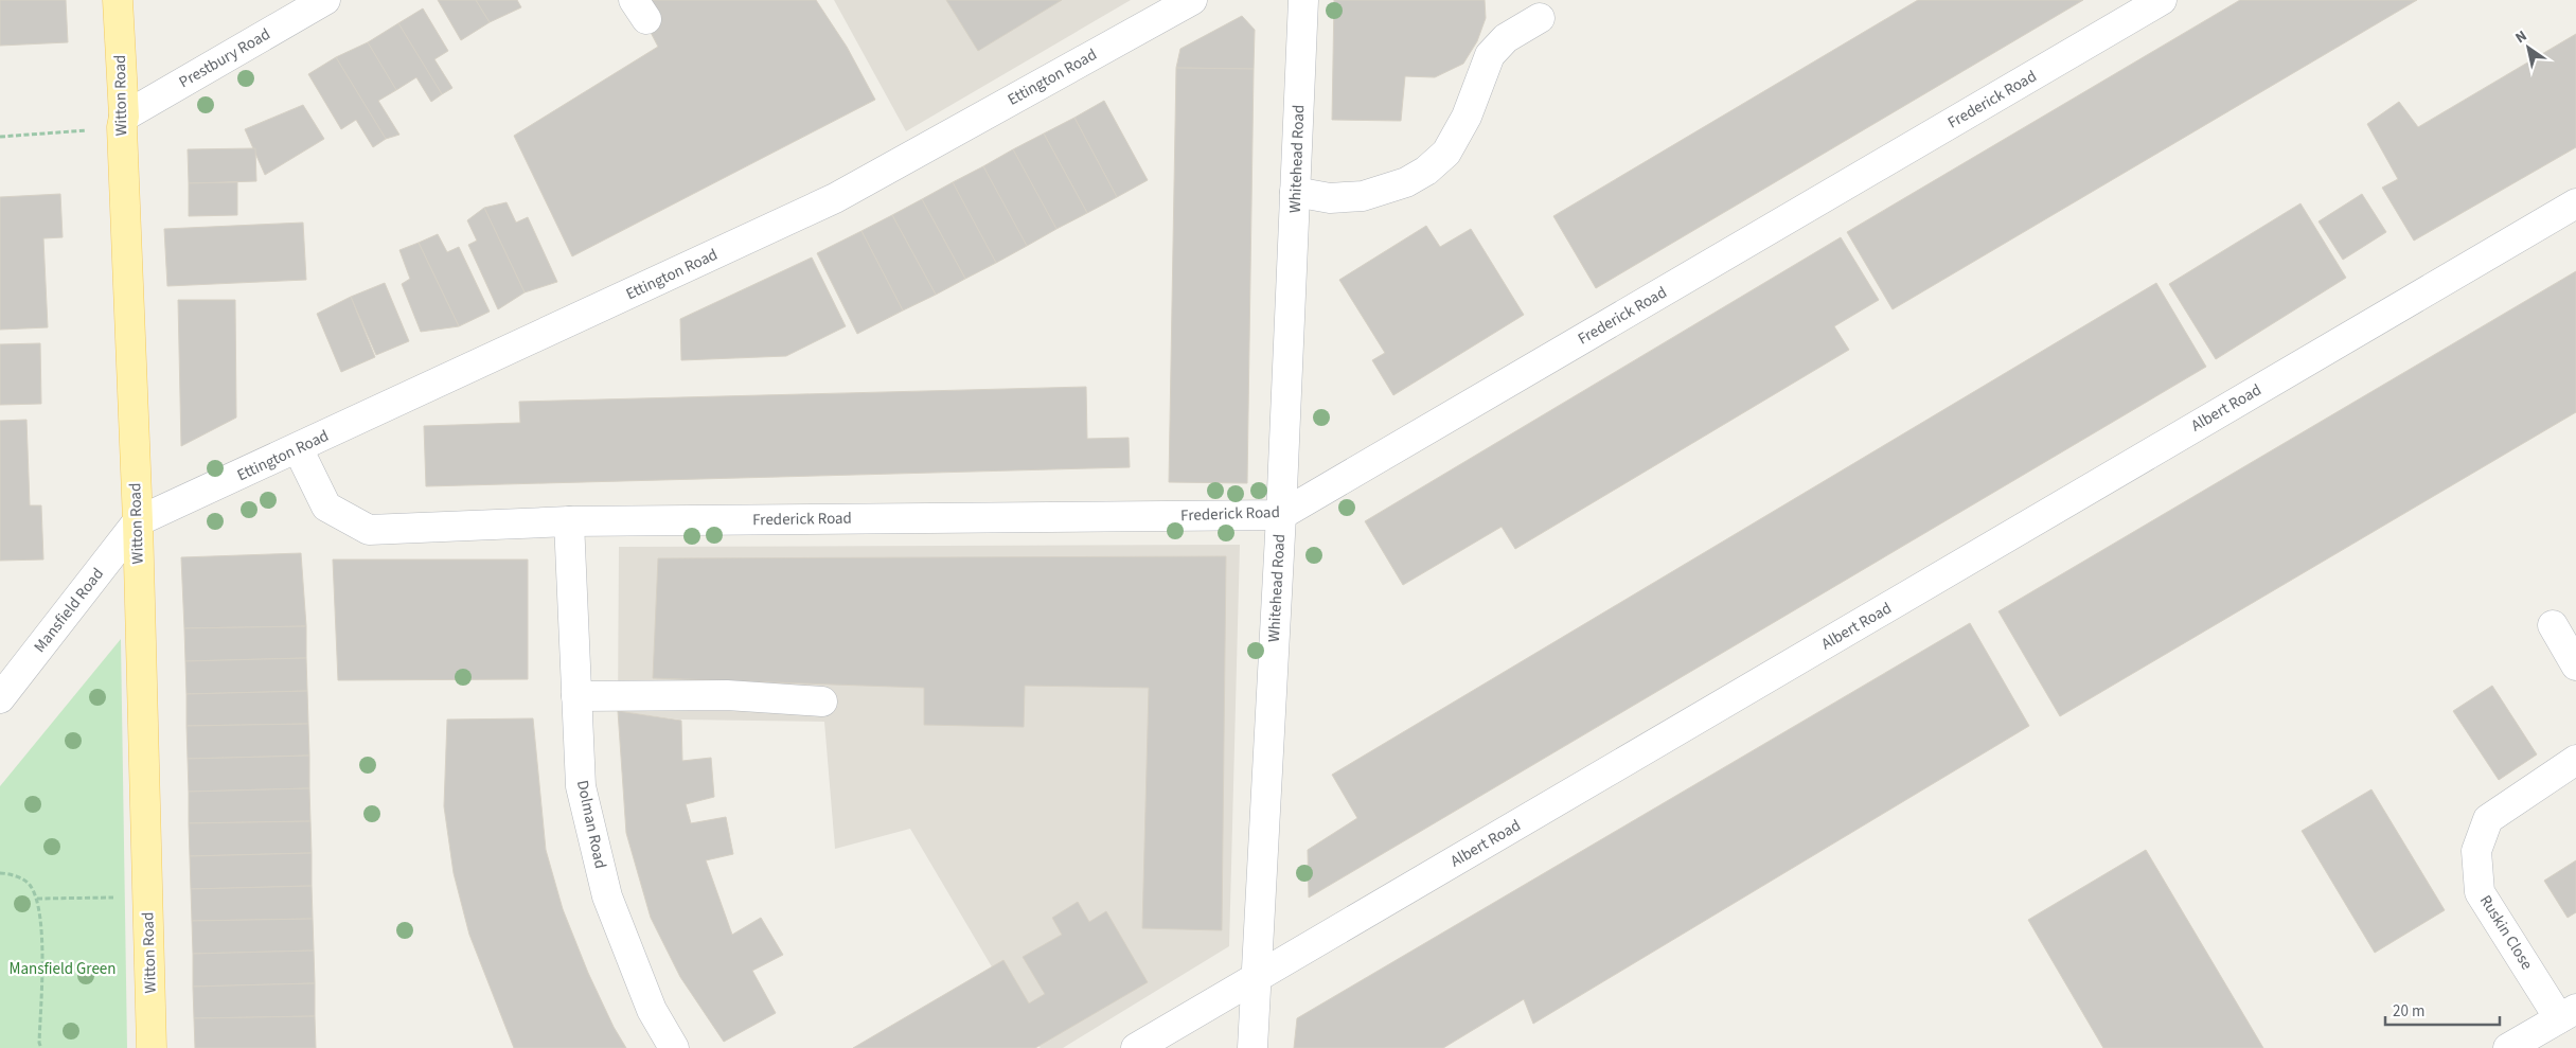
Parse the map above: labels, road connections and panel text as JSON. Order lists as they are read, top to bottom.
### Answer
{
  "streets": {
    "main road": ["Witton Road"],
    "street": [
      "Prestbury Road",
      "Ettington Road",
      "Frederick Road",
      "Whitehead Road",
      "Albert Road",
      "Mansfield Road",
      "Dolman Road",
      "Ruskin Close"
    ]
  },
  "crossings": [
    ["Prestbury Road", "Witton Road"],
    ["Ettington Road", "Witton Road"],
    ["Ettington Road", "Frederick Road"],
    ["Ettington Road", "Mansfield Road"],
    ["Witton Road", "Mansfield Road"],
    ["Frederick Road", "Whitehead Road"],
    ["Frederick Road", "Dolman Road"],
    ["Whitehead Road", "Albert Road"]
  ],
  "parks": ["Mansfield Green"],
  "scale_bar": "20 m",
  "north": "top left"
}
